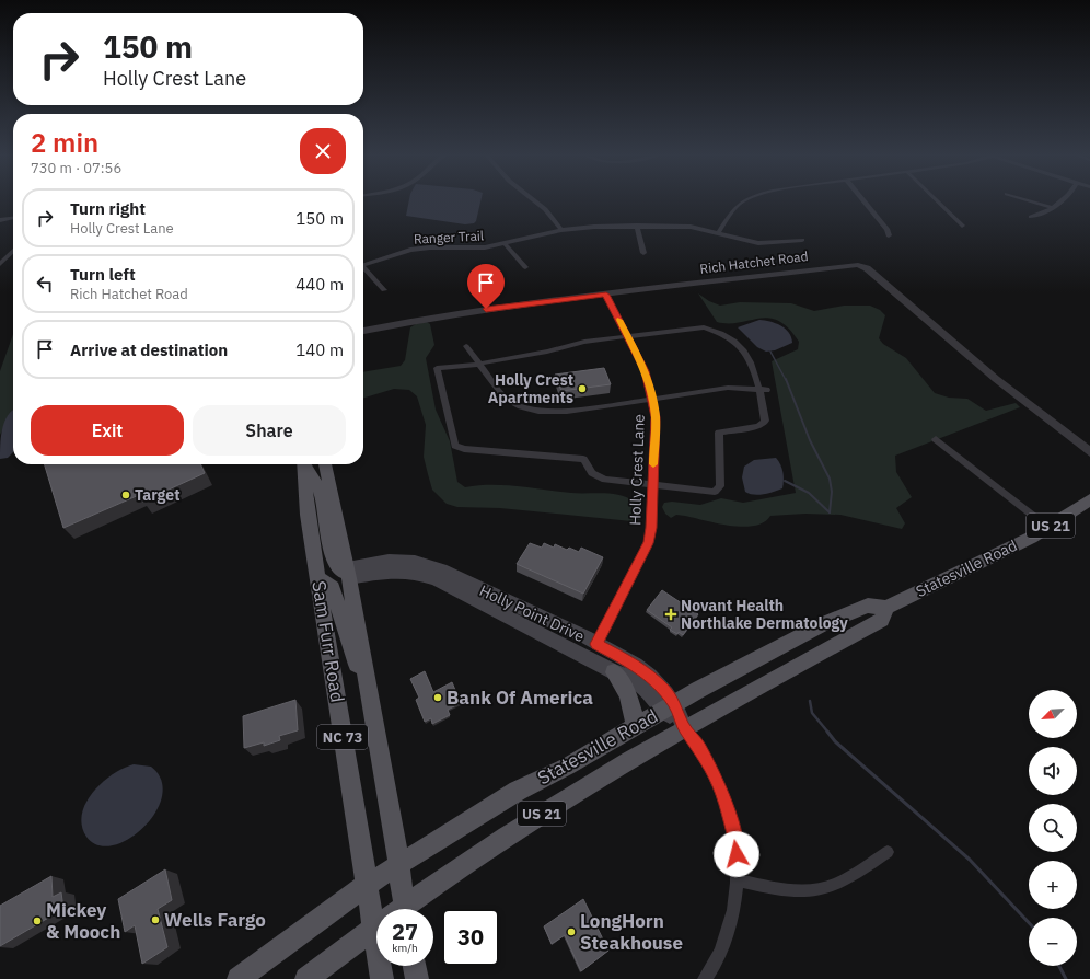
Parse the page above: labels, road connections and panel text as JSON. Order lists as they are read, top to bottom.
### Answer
{
  "streets": {
    "main road": [
      "US 21",
      "Statesville Road",
      "Holly Point Drive",
      "Sam Furr Road",
      "NC 73"
    ],
    "street": ["Ranger Trail", "Rich Hatchet Road", "Holly Crest Lane"]
  },
  "crossings": [
    ["Rich Hatchet Road", "Holly Crest Lane"],
    ["Holly Crest Lane", "Holly Point Drive"],
    ["Statesville Road", "Holly Point Drive"],
    ["Statesville Road", "Sam Furr Road"],
    ["Holly Point Drive", "Sam Furr Road"]
  ],
  "places": {
    "other": [
      "Holly Crest Apartments",
      "Target",
      "Bank Of America",
      "Wells Fargo",
      "Mickey & Mooch",
      "LongHorn Steakhouse"
    ],
    "health": ["Novant Health Northlake Dermatology"]
  },
  "north": "bottom left",
  "page": {
    "turn": ["150 m", "Holly Crest Lane"],
    "heading": ["2 min", "730 m · 07:56"],
    "list": [
      {
        "name": "Turn right",
        "note": "Holly Crest Lane",
        "value": "150 m"
      },
      {
        "name": "Turn left",
        "note": "Rich Hatchet Road",
        "value": "440 m"
      },
      {
        "name": "Arrive at destination",
        "value": "140 m"
      }
    ],
    "buttons": ["Exit", "Share"],
    "map_buttons": ["+", "−"],
    "speed": "27 km/h",
    "limit": "30"
  }
}
